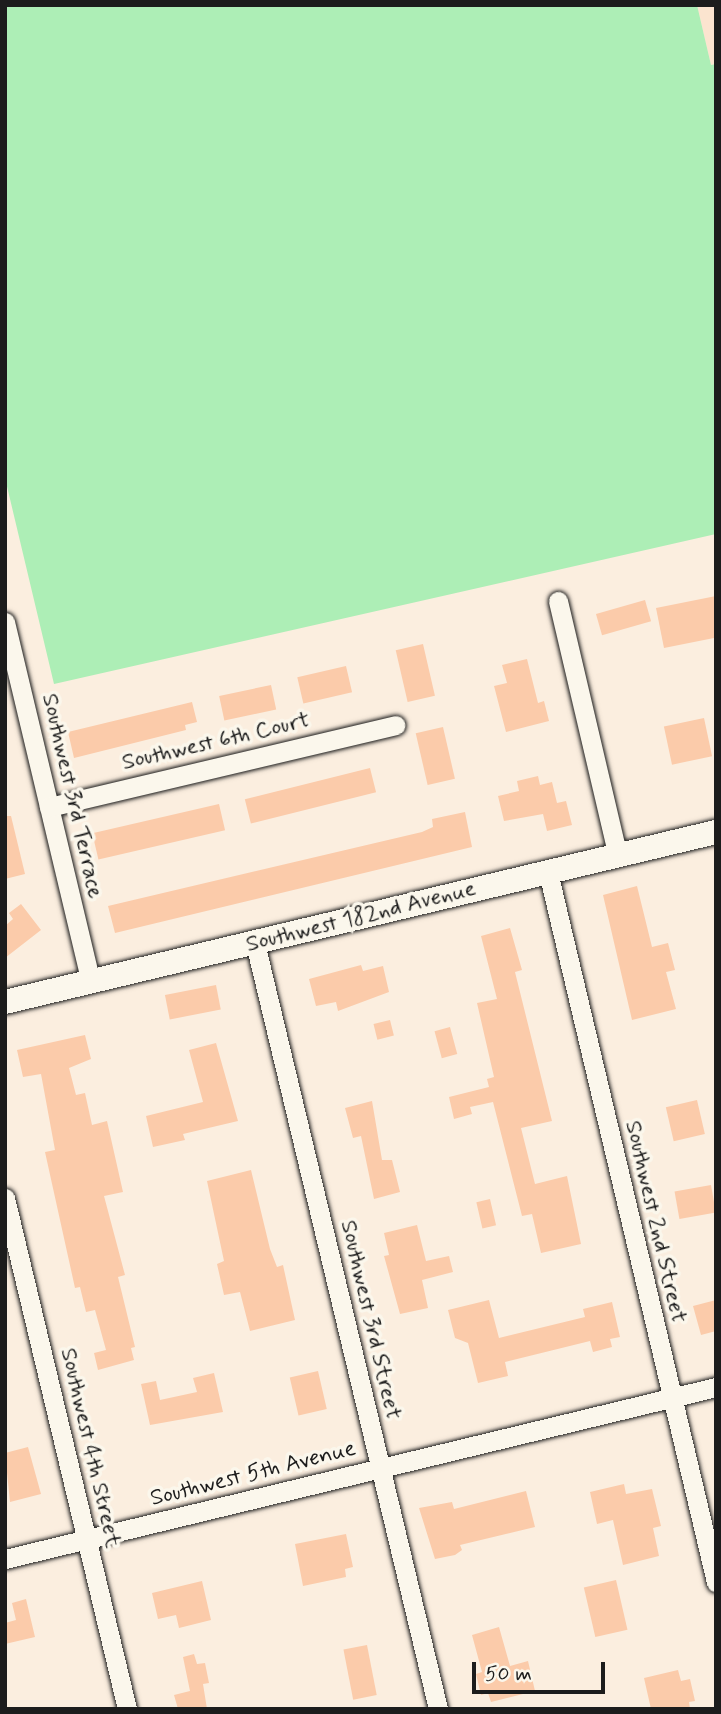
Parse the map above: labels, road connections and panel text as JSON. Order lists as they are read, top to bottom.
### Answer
{
  "streets": {
    "street": [
      "Southwest 6th Court",
      "Southwest 3rd Terrace",
      "Southwest 182nd Avenue",
      "Southwest 2nd Street",
      "Southwest 3rd Street",
      "Southwest 4th Street",
      "Southwest 5th Avenue"
    ]
  },
  "crossings": [
    ["Southwest 6th Court", "Southwest 3rd Terrace"],
    ["Southwest 3rd Terrace", "Southwest 182nd Avenue"],
    ["Southwest 182nd Avenue", "Southwest 2nd Street"],
    ["Southwest 182nd Avenue", "Southwest 3rd Street"],
    ["Southwest 2nd Street", "Southwest 5th Avenue"],
    ["Southwest 3rd Street", "Southwest 5th Avenue"],
    ["Southwest 4th Street", "Southwest 5th Avenue"]
  ],
  "scale_bar": "50 m"
}
